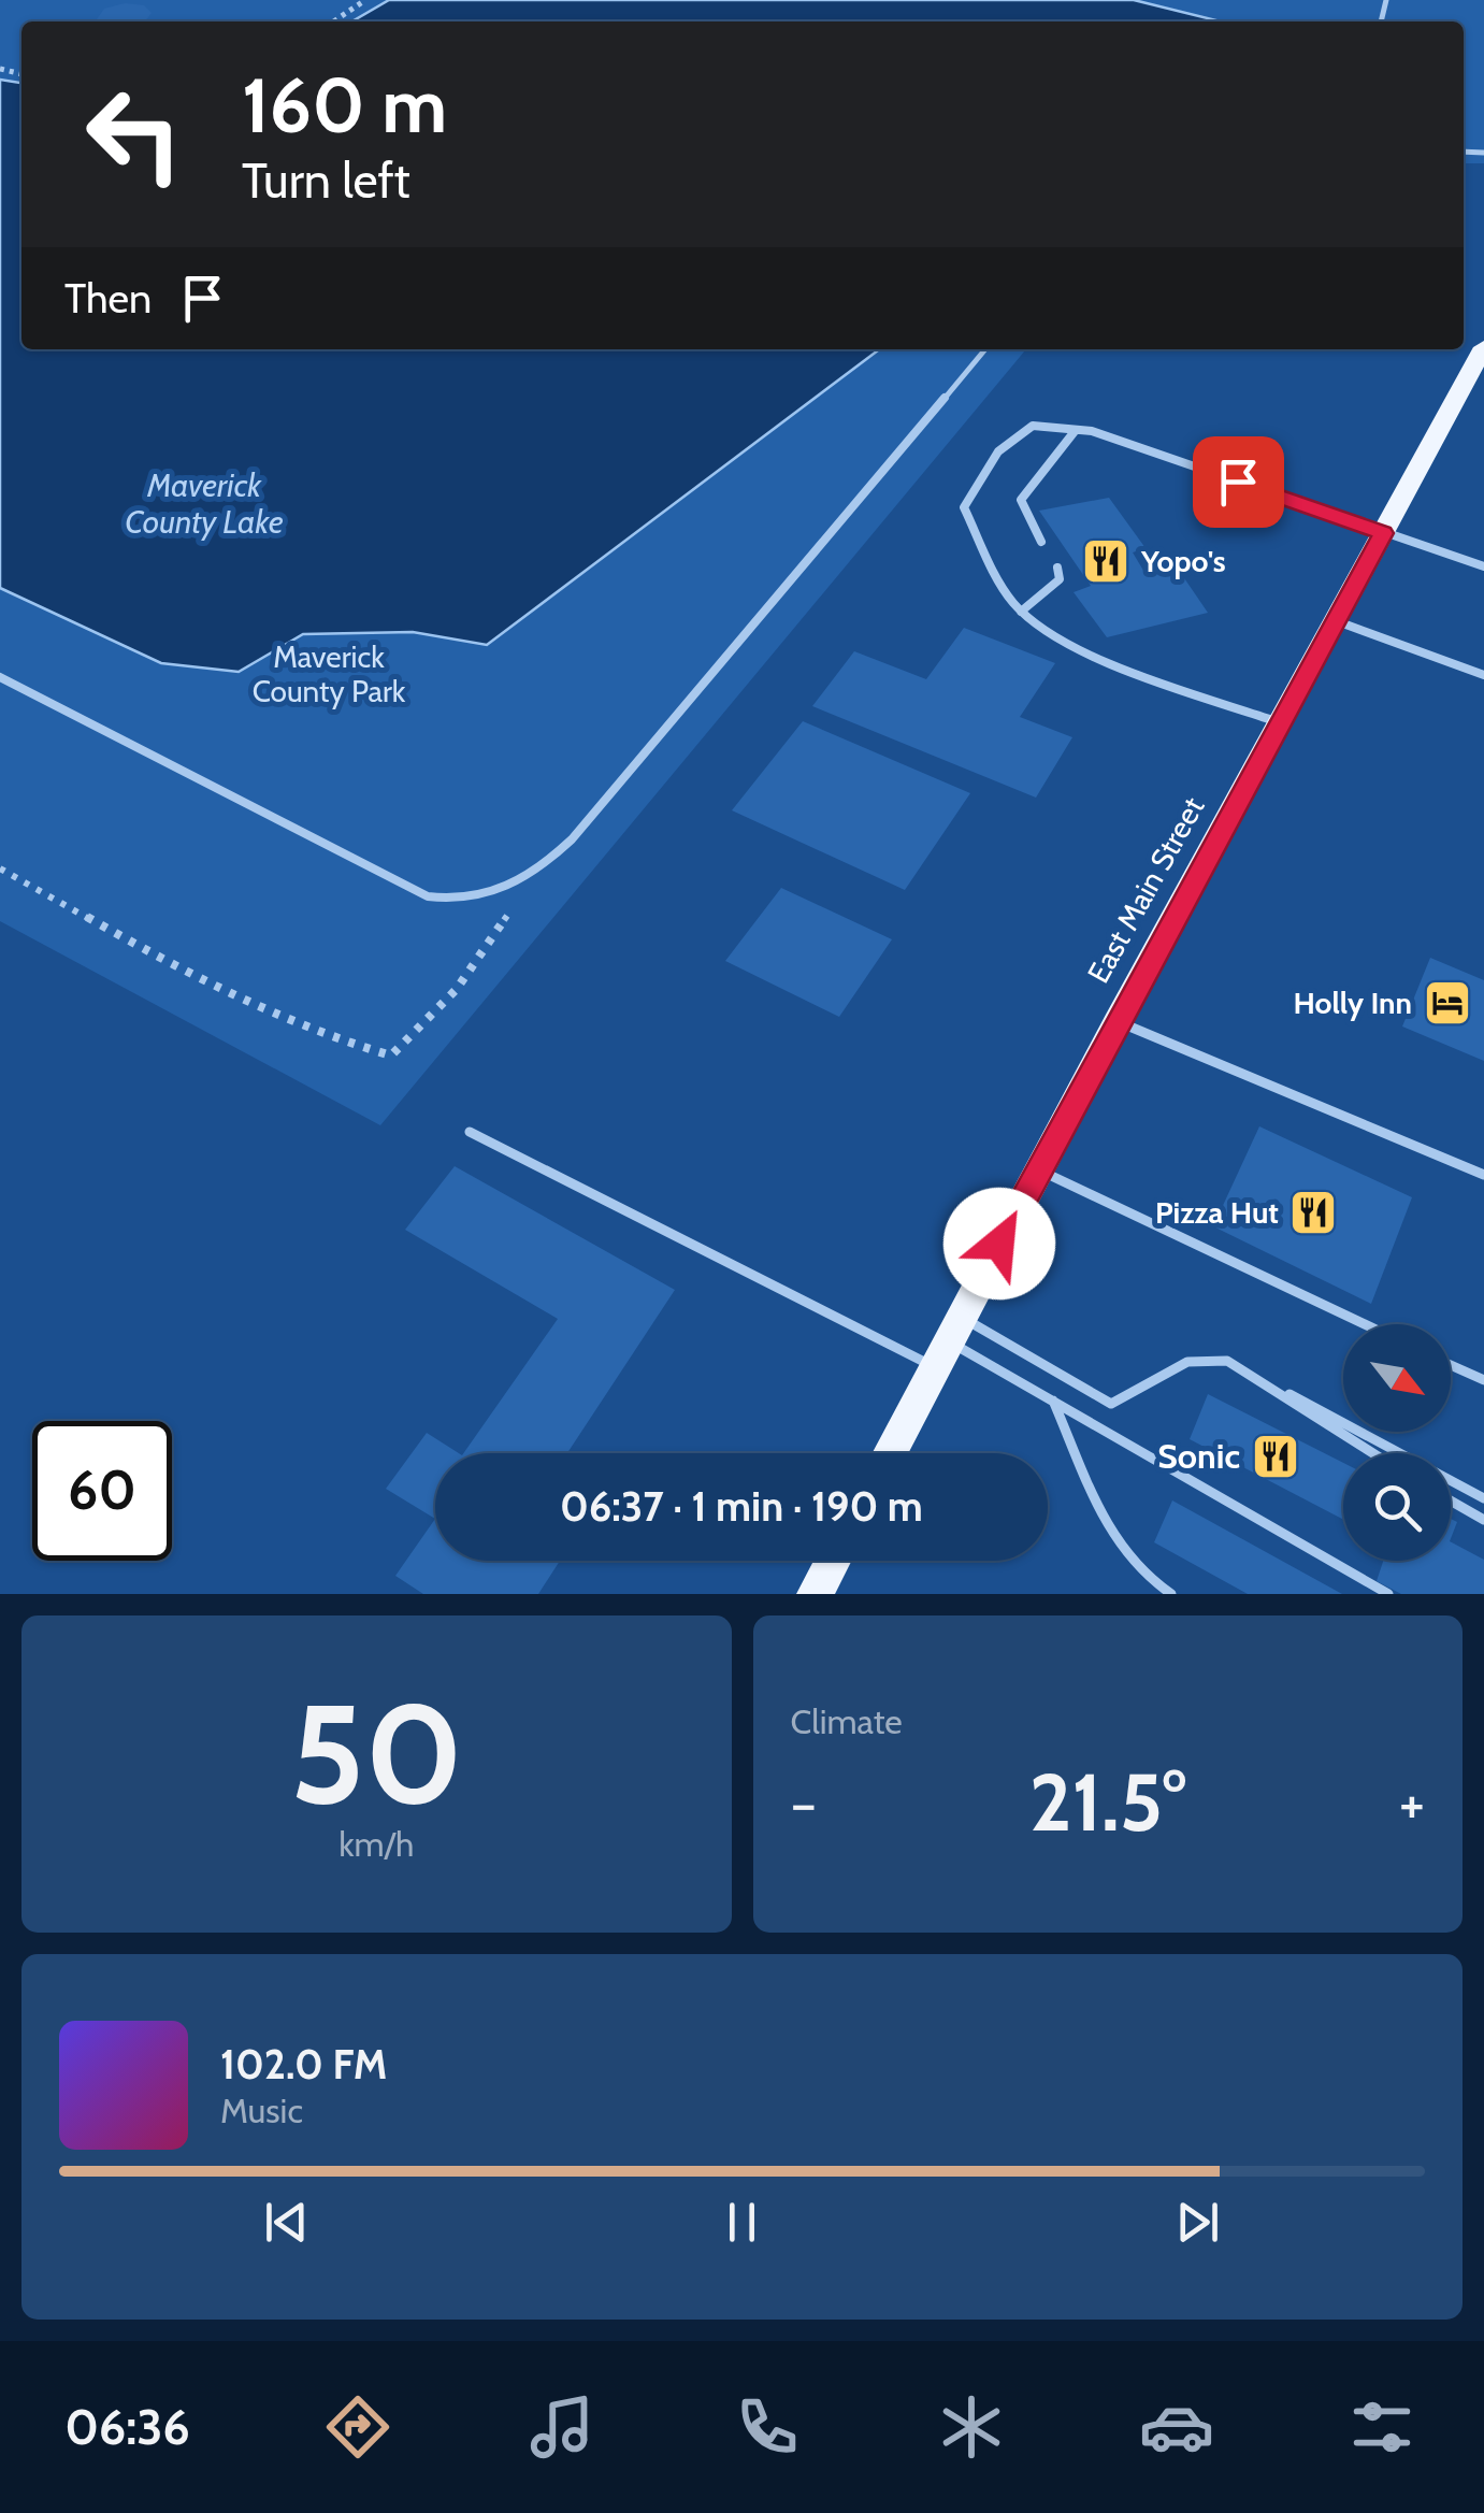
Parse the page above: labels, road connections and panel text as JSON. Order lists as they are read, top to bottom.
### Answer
{
  "streets": {
    "main road": ["East Main Street"]
  },
  "water": ["Maverick County Lake"],
  "parks": ["Maverick County Park"],
  "places": {
    "restaurant": ["Yopo's", "Pizza Hut", "Sonic"],
    "hotel": ["Holly Inn"]
  },
  "north": "bottom right",
  "page": {
    "turn": ["160 m", "Turn left"],
    "then": "Then",
    "limit": "60",
    "trip": "06:37 · 1 min · 190 m",
    "tile": [
      ["50", "km/h"],
      "Climate"
    ],
    "heat": ["−", "21.5°", "+"],
    "song": ["102.0 FM", "Music"],
    "tabs": "06:36"
  }
}
